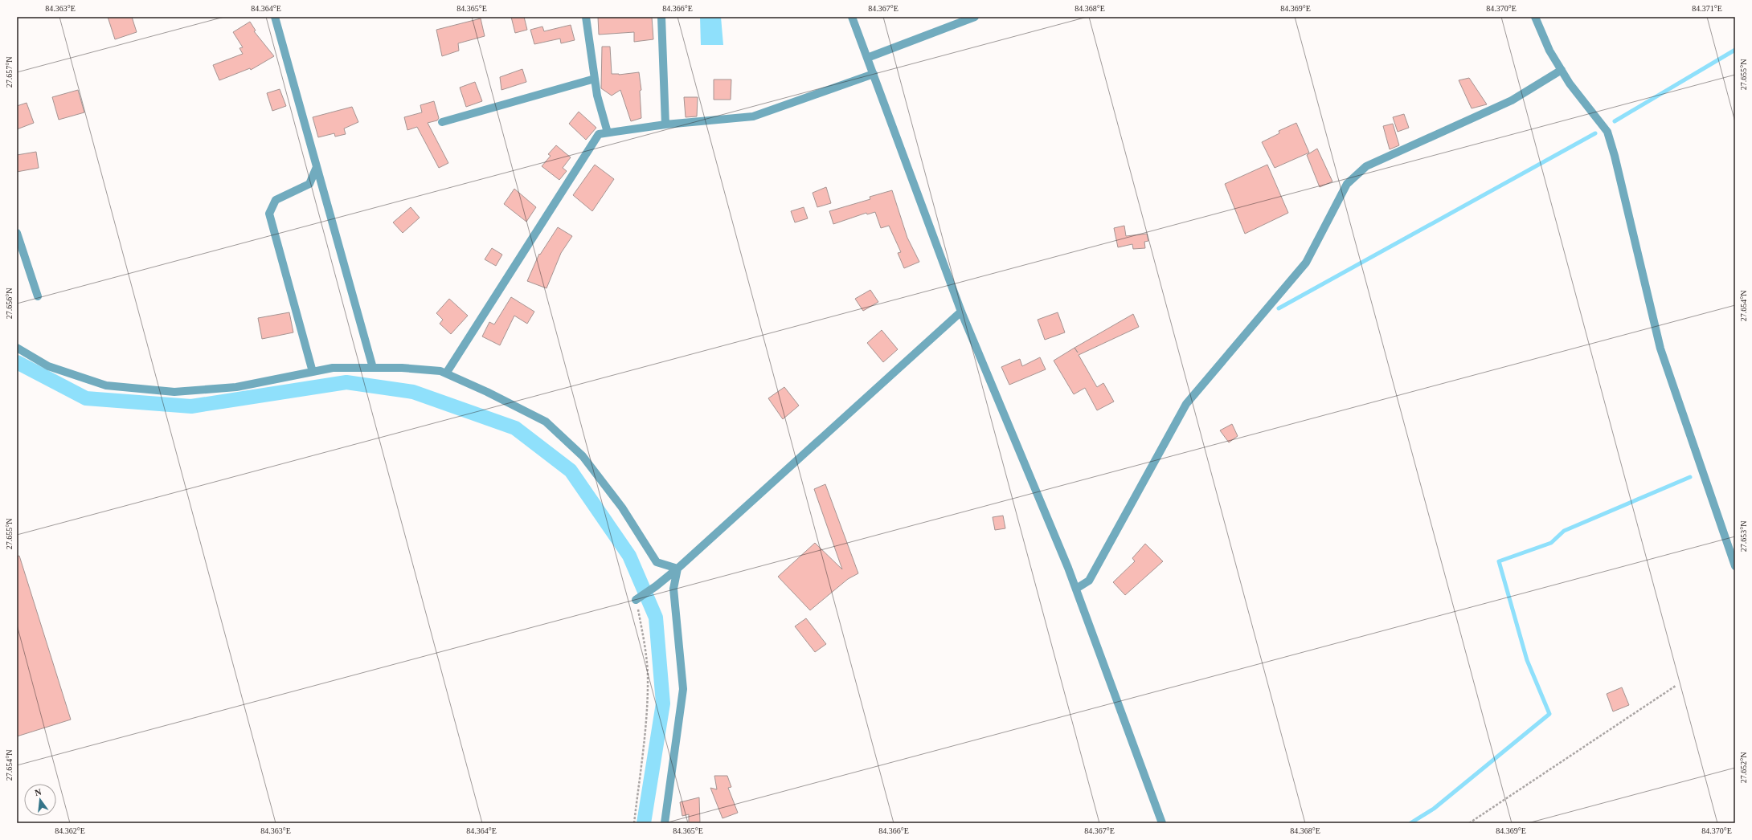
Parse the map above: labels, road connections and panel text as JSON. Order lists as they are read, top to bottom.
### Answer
{
  "north": "top",
  "coordinates": [
    "84.363°E",
    "84.364°E",
    "84.365°E",
    "84.366°E",
    "84.367°E",
    "84.368°E",
    "84.369°E",
    "84.370°E",
    "84.371°E",
    "27.657°N",
    "27.655°N",
    "27.656°N",
    "27.654°N",
    "27.653°N",
    "27.652°N",
    "84.362°E"
  ]
}
